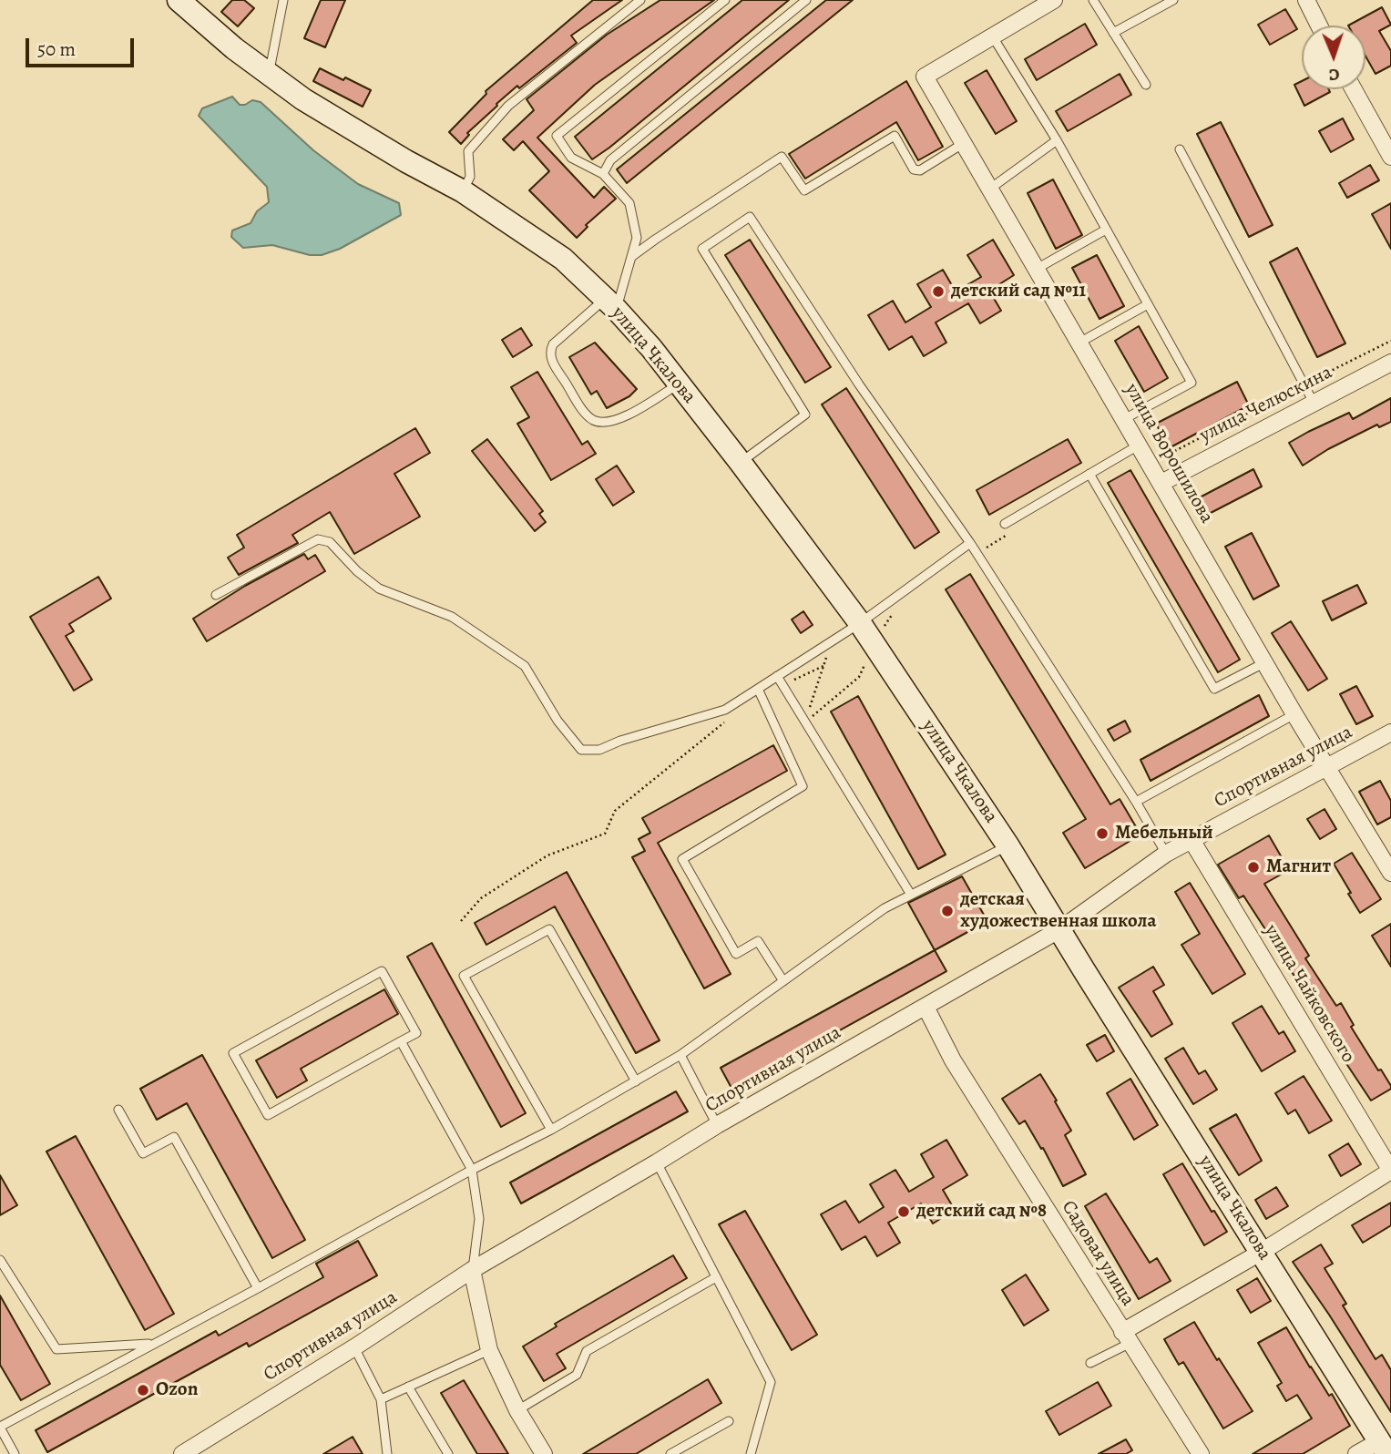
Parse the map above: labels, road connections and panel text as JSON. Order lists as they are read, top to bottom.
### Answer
{
  "streets": {
    "street": [
      "улица Чкалова",
      "улица Челюскина",
      "улица Ворошилова",
      "Спортивная улица",
      "улица Чайковского",
      "Садовая улица"
    ]
  },
  "crossings": [
    ["улица Чкалова", "Спортивная улица"],
    ["улица Челюскина", "улица Ворошилова"],
    ["улица Ворошилова", "Спортивная улица"],
    ["Спортивная улица", "улица Чайковского"],
    ["Спортивная улица", "Садовая улица"]
  ],
  "places": [
    "детский сад №11",
    "Мебельный",
    "Магнит",
    "детская художественная школа",
    "детский сад №8",
    "Ozon"
  ],
  "scale_bar": "50 m",
  "north": "bottom"
}
